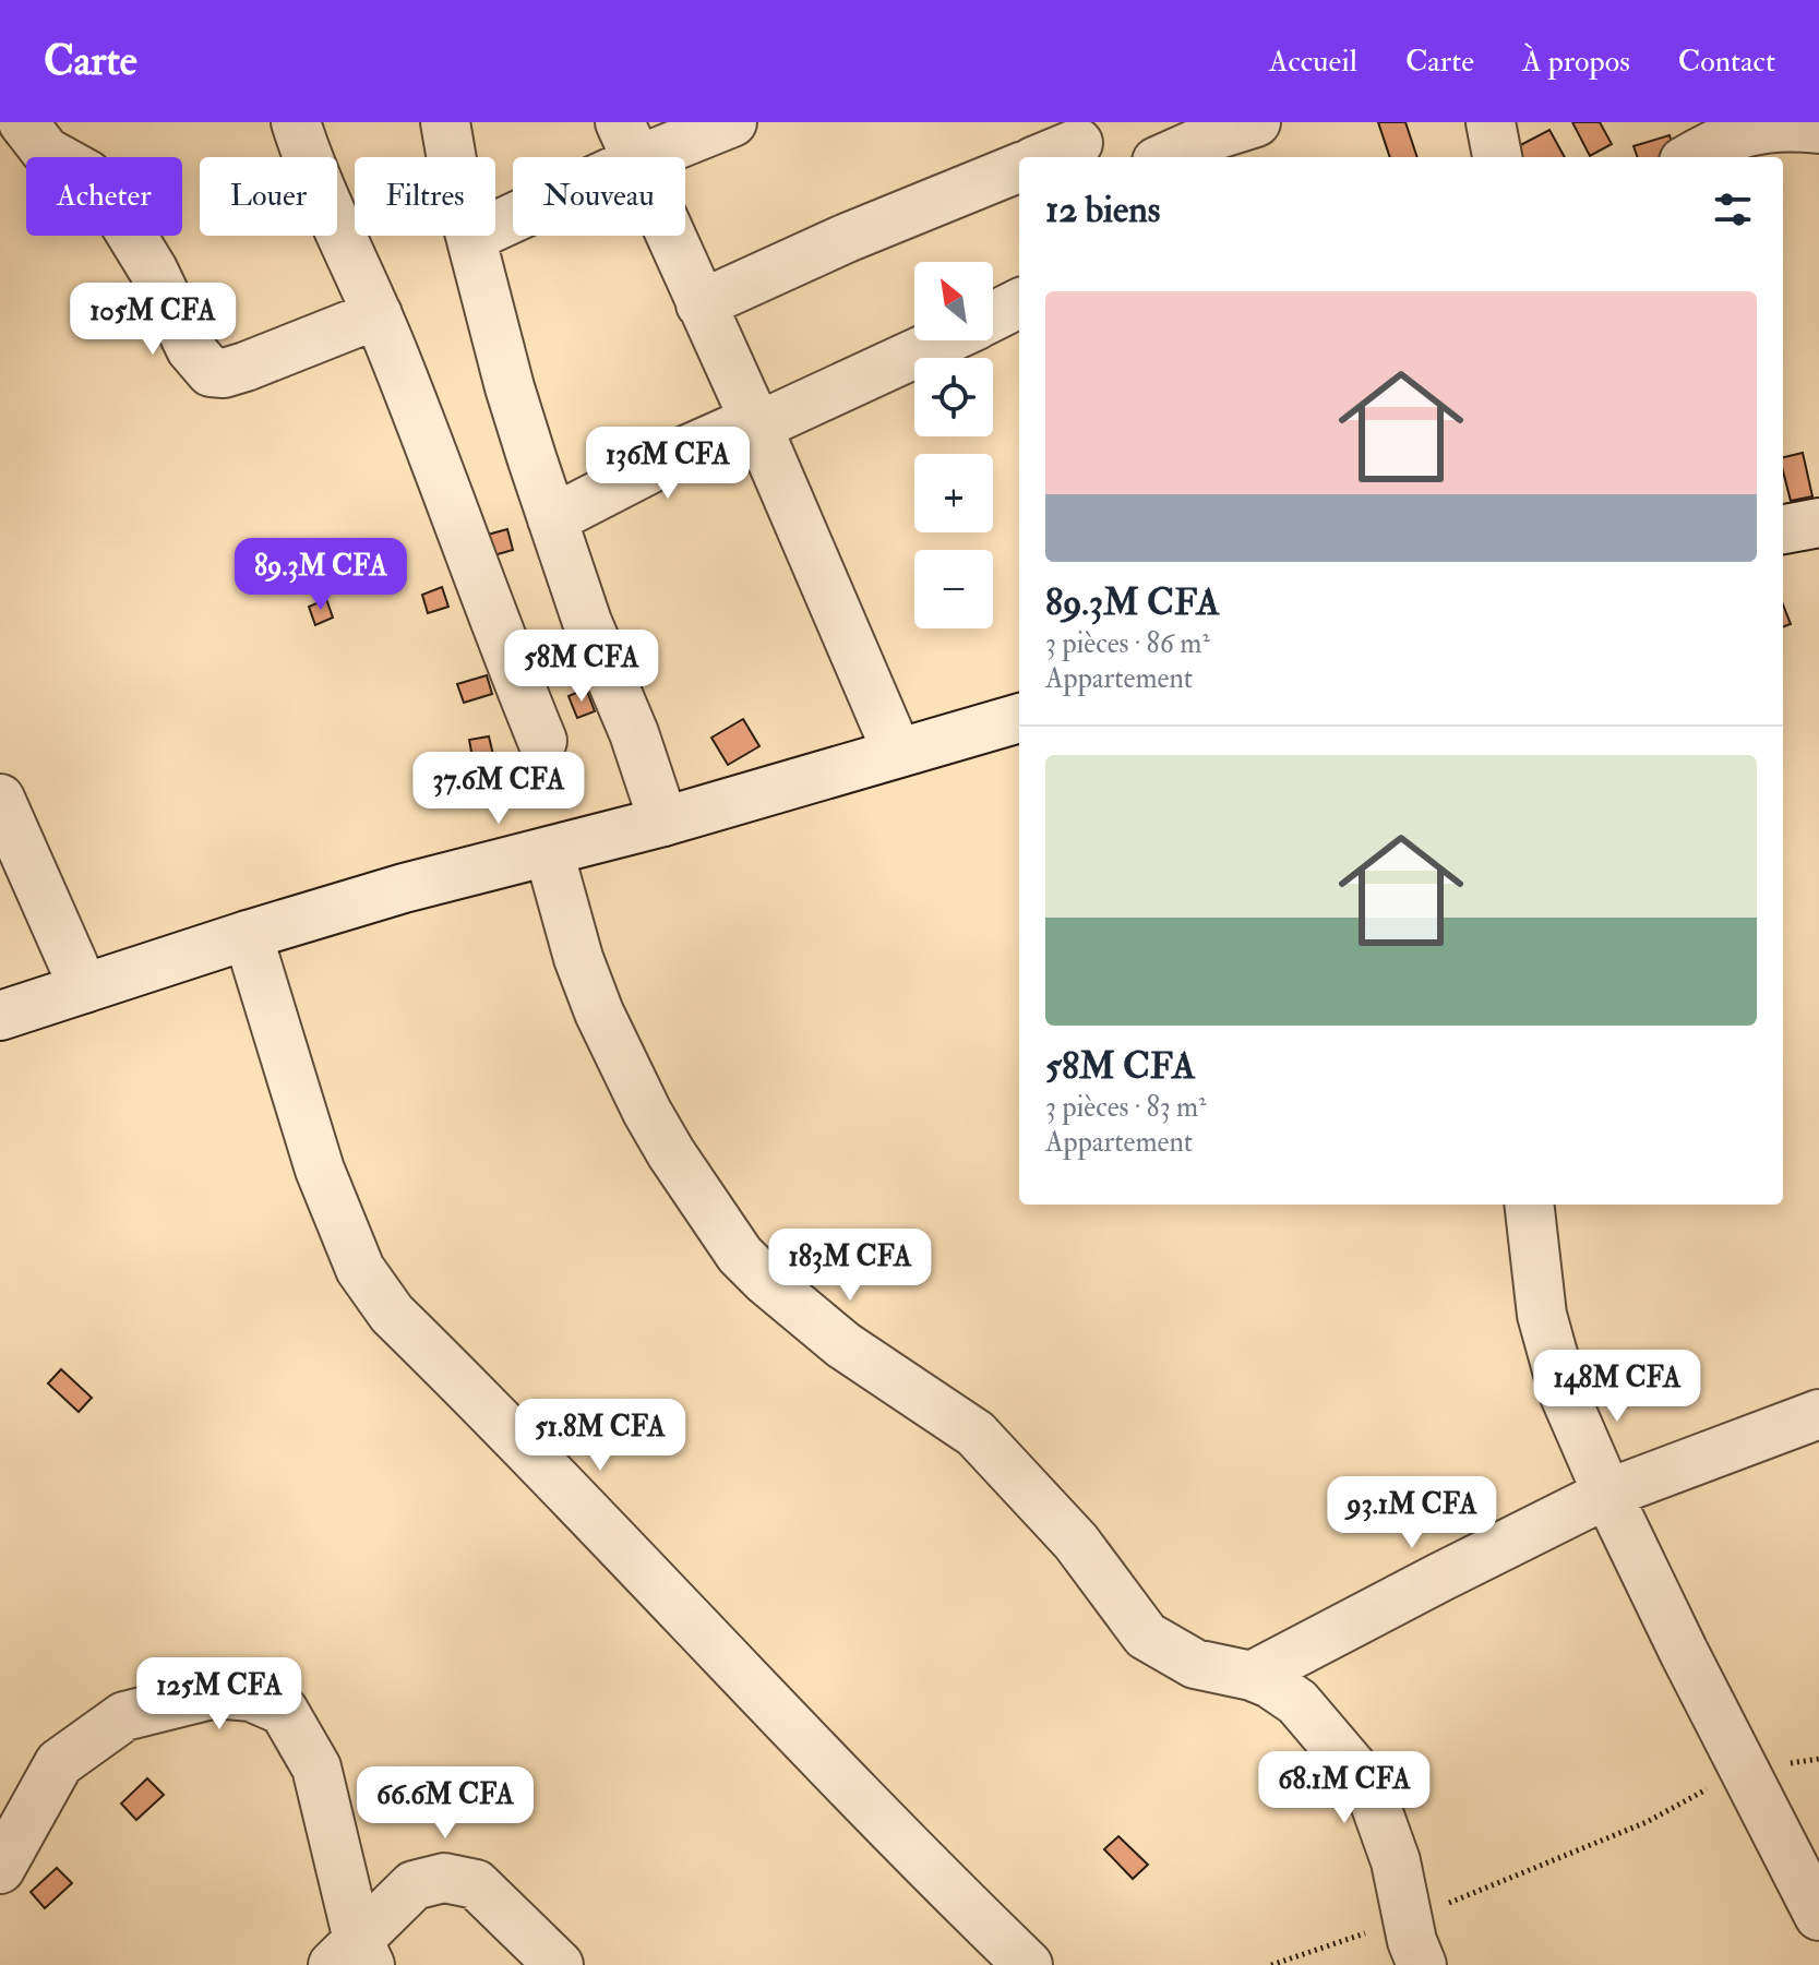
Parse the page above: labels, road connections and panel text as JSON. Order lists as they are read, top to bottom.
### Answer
{
  "north": "top left",
  "page": {
    "header": "Carte",
    "nav": [
      "Accueil",
      "Carte",
      "À propos",
      "Contact"
    ],
    "chip": [
      "Acheter",
      "Louer",
      "Filtres",
      "Nouveau"
    ],
    "heading": "12 biens",
    "map_buttons": ["+", "−"],
    "list": [
      {
        "name": "89.3M CFA",
        "note": "3 pièces · 86 m² · Appartement"
      },
      {
        "name": "58M CFA",
        "note": "3 pièces · 83 m² · Appartement"
      }
    ],
    "price": [
      "105M CFA",
      "136M CFA",
      "89.3M CFA",
      "58M CFA",
      "37.6M CFA",
      "183M CFA",
      "148M CFA",
      "51.8M CFA",
      "93.1M CFA",
      "125M CFA",
      "68.1M CFA",
      "66.6M CFA"
    ]
  }
}
